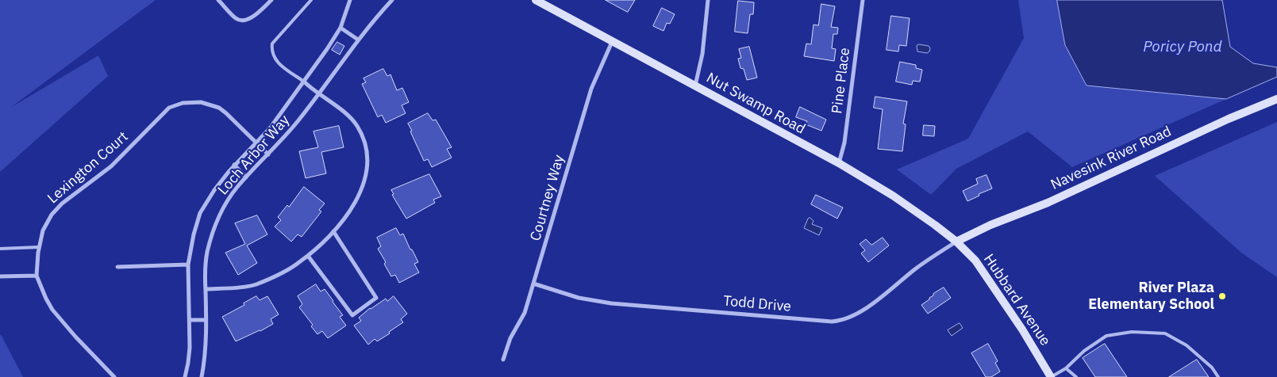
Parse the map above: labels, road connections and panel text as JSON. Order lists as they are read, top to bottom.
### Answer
{
  "streets": {
    "main road": ["Nut Swamp Road", "Navesink River Road", "Hubbard Avenue"],
    "street": [
      "Pine Place",
      "Loch Arbor Way",
      "Lexington Court",
      "Courtney Way",
      "Todd Drive"
    ]
  },
  "crossings": [
    ["Pine Place", "Nut Swamp Road"],
    ["Nut Swamp Road", "Navesink River Road"],
    ["Nut Swamp Road", "Courtney Way"],
    ["Nut Swamp Road", "Hubbard Avenue"],
    ["Nut Swamp Road", "Todd Drive"],
    ["Loch Arbor Way", "Lexington Court"],
    ["Navesink River Road", "Hubbard Avenue"],
    ["Navesink River Road", "Todd Drive"],
    ["Courtney Way", "Todd Drive"],
    ["Hubbard Avenue", "Todd Drive"]
  ],
  "water": ["Poricy Pond"],
  "places": ["River Plaza Elementary School"]
}
